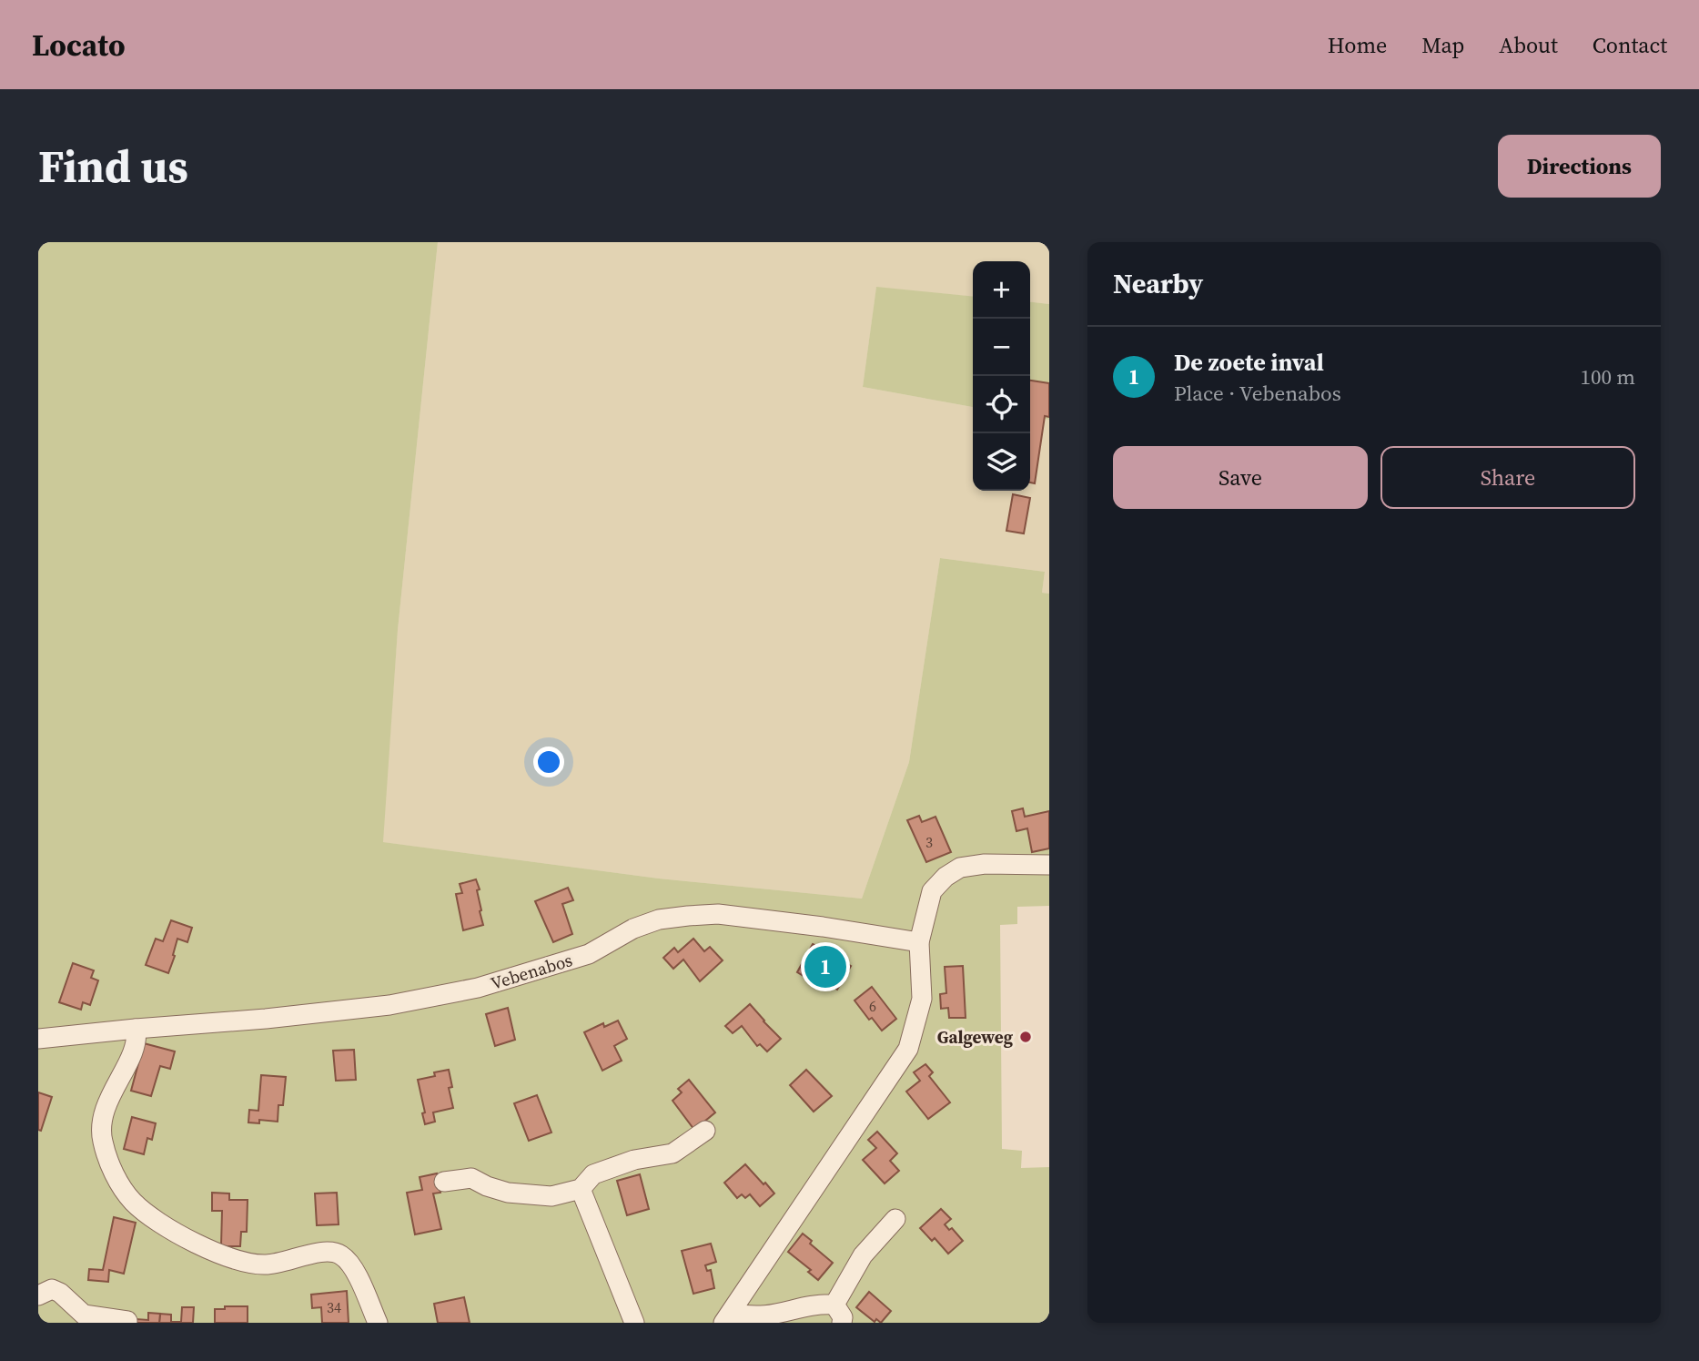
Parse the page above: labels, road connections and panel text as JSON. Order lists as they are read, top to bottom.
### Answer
{
  "streets": {
    "street": ["Vebenabos"]
  },
  "places": ["Galgeweg"],
  "house_numbers": ["3", "6", "34"],
  "page": {
    "header": "Locato",
    "nav": [
      "Home",
      "Map",
      "About",
      "Contact"
    ],
    "buttons": [
      "Directions",
      ["Save", "Share"]
    ],
    "title": "Find us",
    "heading": "Nearby",
    "map_buttons": ["+", "−"],
    "list": [
      {
        "mark": "1",
        "name": "De zoete inval",
        "note": "Place · Vebenabos",
        "value": "100 m"
      }
    ],
    "pins": "1"
  }
}
